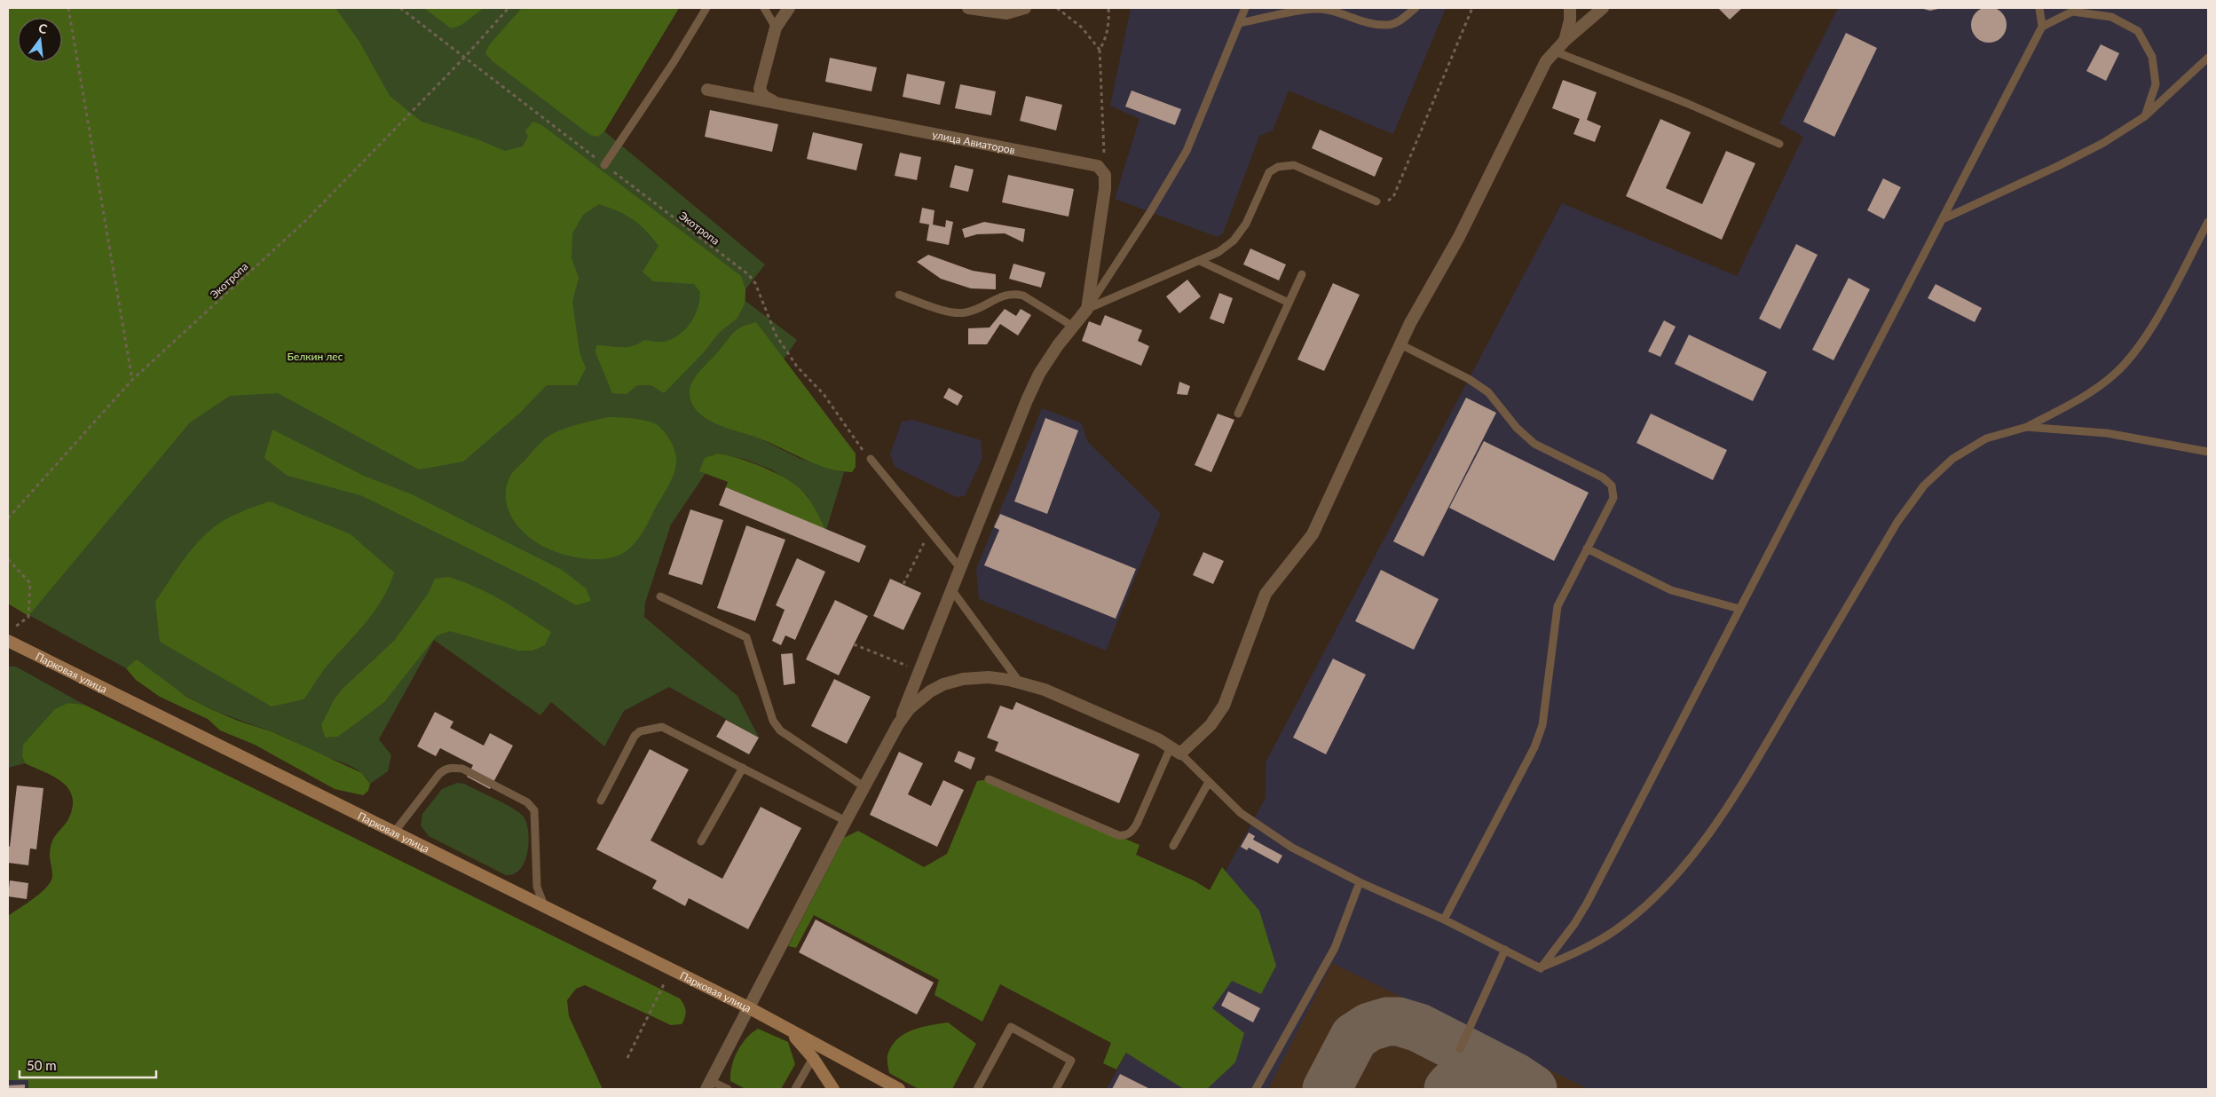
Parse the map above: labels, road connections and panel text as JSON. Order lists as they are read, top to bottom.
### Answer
{
  "streets": {
    "main road": ["Парковая улица"],
    "street": ["улица Авиаторов"],
    "path": ["Экотропа"]
  },
  "parks": ["Белкин лес"],
  "scale_bar": "50 m",
  "north": "top"
}
